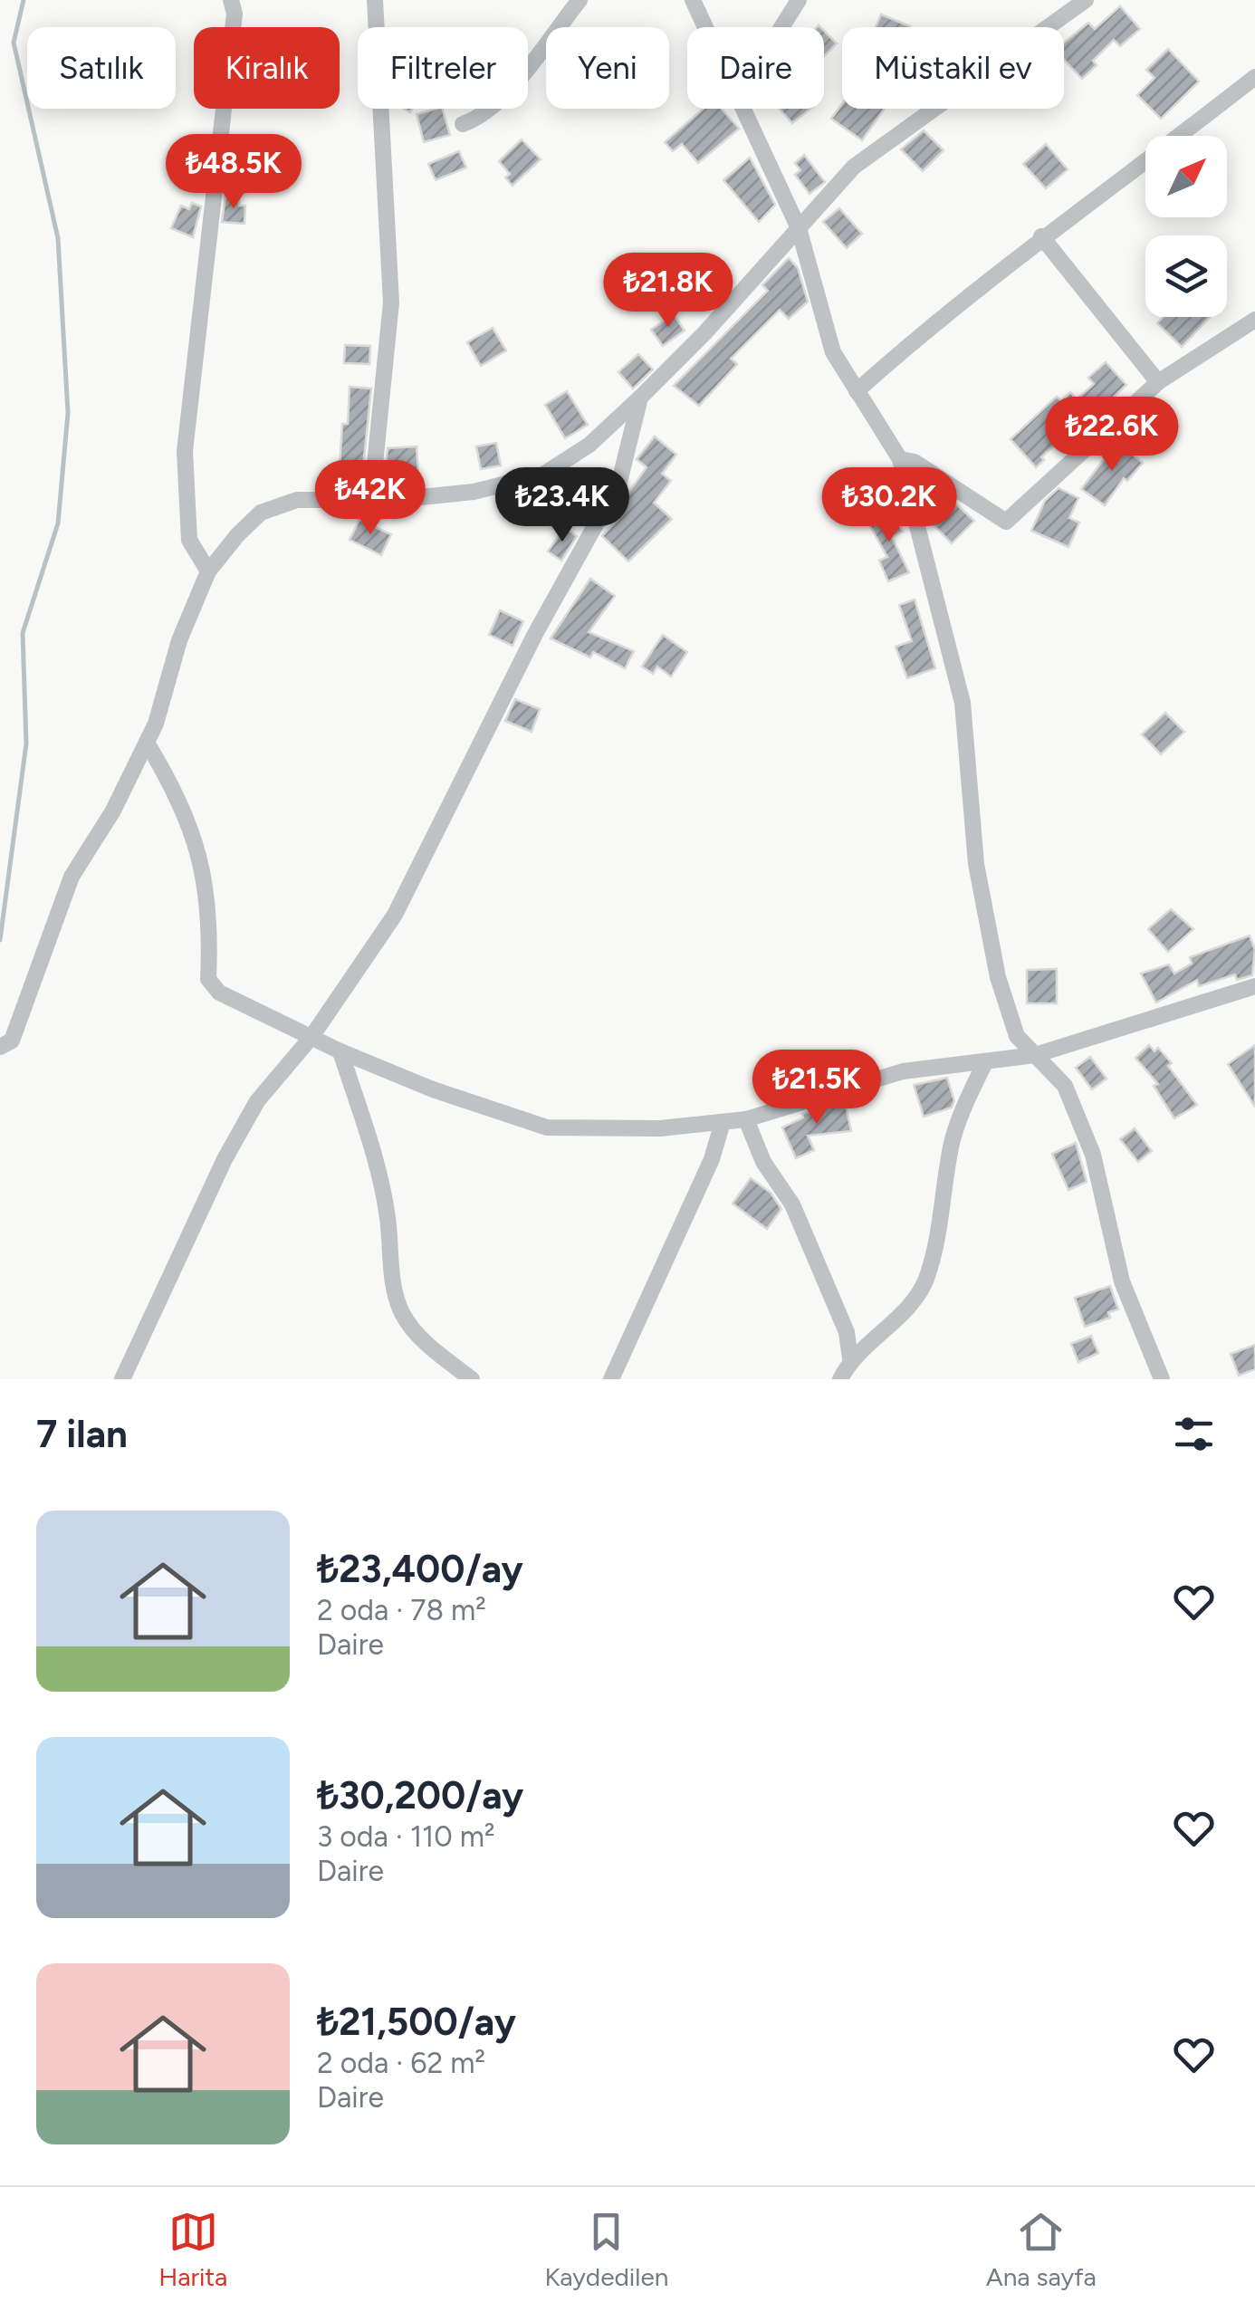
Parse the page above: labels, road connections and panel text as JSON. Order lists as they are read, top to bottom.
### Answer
{
  "north": "top right",
  "page": {
    "chip": [
      "Satılık",
      "Kiralık",
      "Filtreler",
      "Yeni",
      "Daire",
      "Müstakil ev"
    ],
    "price": [
      "₺48.5K",
      "₺21.8K",
      "₺22.6K",
      "₺42K",
      "₺23.4K",
      "₺30.2K",
      "₺21.5K"
    ],
    "heading": "7 ilan",
    "list": [
      {
        "name": "₺23,400/ay",
        "note": "2 oda · 78 m² · Daire"
      },
      {
        "name": "₺30,200/ay",
        "note": "3 oda · 110 m² · Daire"
      },
      {
        "name": "₺21,500/ay",
        "note": "2 oda · 62 m² · Daire"
      }
    ],
    "tabs": ["Harita", "Kaydedilen", "Ana sayfa"]
  }
}
